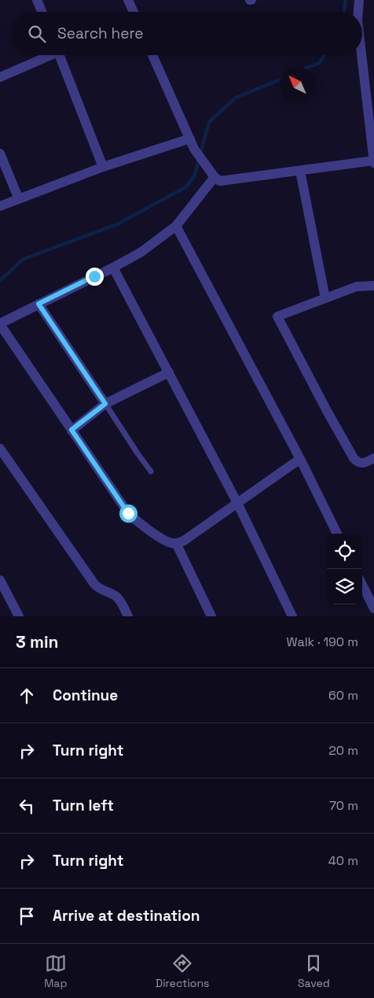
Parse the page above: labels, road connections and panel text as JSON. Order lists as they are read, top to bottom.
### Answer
{
  "north": "top left",
  "page": {
    "search": "Search here",
    "heading": ["3 min", "Walk · 190 m"],
    "list": [
      ["Continue", "60 m"],
      ["Turn right", "20 m"],
      ["Turn left", "70 m"],
      ["Turn right", "40 m"],
      "Arrive at destination"
    ],
    "nav": ["Map", "Directions", "Saved"]
  }
}
